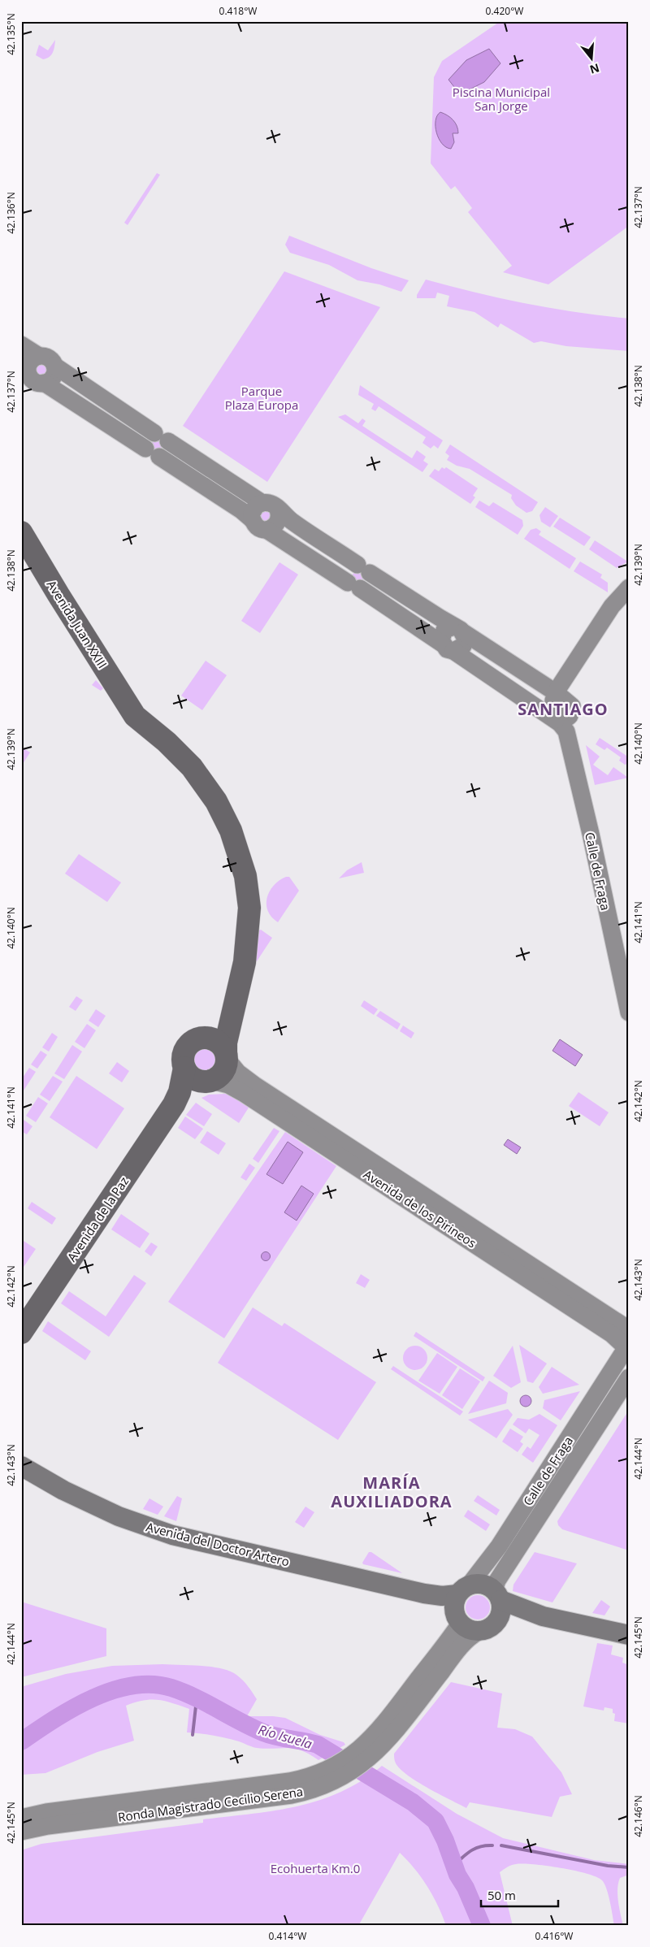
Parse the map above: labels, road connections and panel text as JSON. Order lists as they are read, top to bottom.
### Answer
{
  "streets": {
    "highway": ["Avenida Juan XXIII", "Avenida de la Paz"],
    "main road": [
      "Calle de Fraga",
      "Avenida de los Pirineos",
      "Avenida del Doctor Artero",
      "Ronda Magistrado Cecilio Serena"
    ]
  },
  "crossings": [
    ["Calle de Fraga", "Avenida de los Pirineos"],
    ["Calle de Fraga", "Avenida del Doctor Artero"],
    ["Calle de Fraga", "Ronda Magistrado Cecilio Serena"],
    ["Avenida de los Pirineos", "Avenida de la Paz"],
    ["Avenida del Doctor Artero", "Ronda Magistrado Cecilio Serena"]
  ],
  "districts": ["SANTIAGO", "MARÍA AUXILIADORA"],
  "water": ["Río Isuela"],
  "parks": ["Piscina Municipal San Jorge", "Parque Plaza Europa", "Ecohuerta Km.0"],
  "scale_bar": "50 m",
  "north": "bottom",
  "coordinates": [
    "0.418°W",
    "0.420°W",
    "42.135°N",
    "42.137°N",
    "42.136°N",
    "42.138°N",
    "42.139°N",
    "42.140°N",
    "42.141°N",
    "42.142°N",
    "42.143°N",
    "42.144°N",
    "42.145°N",
    "42.146°N",
    "0.414°W",
    "0.416°W"
  ]
}
